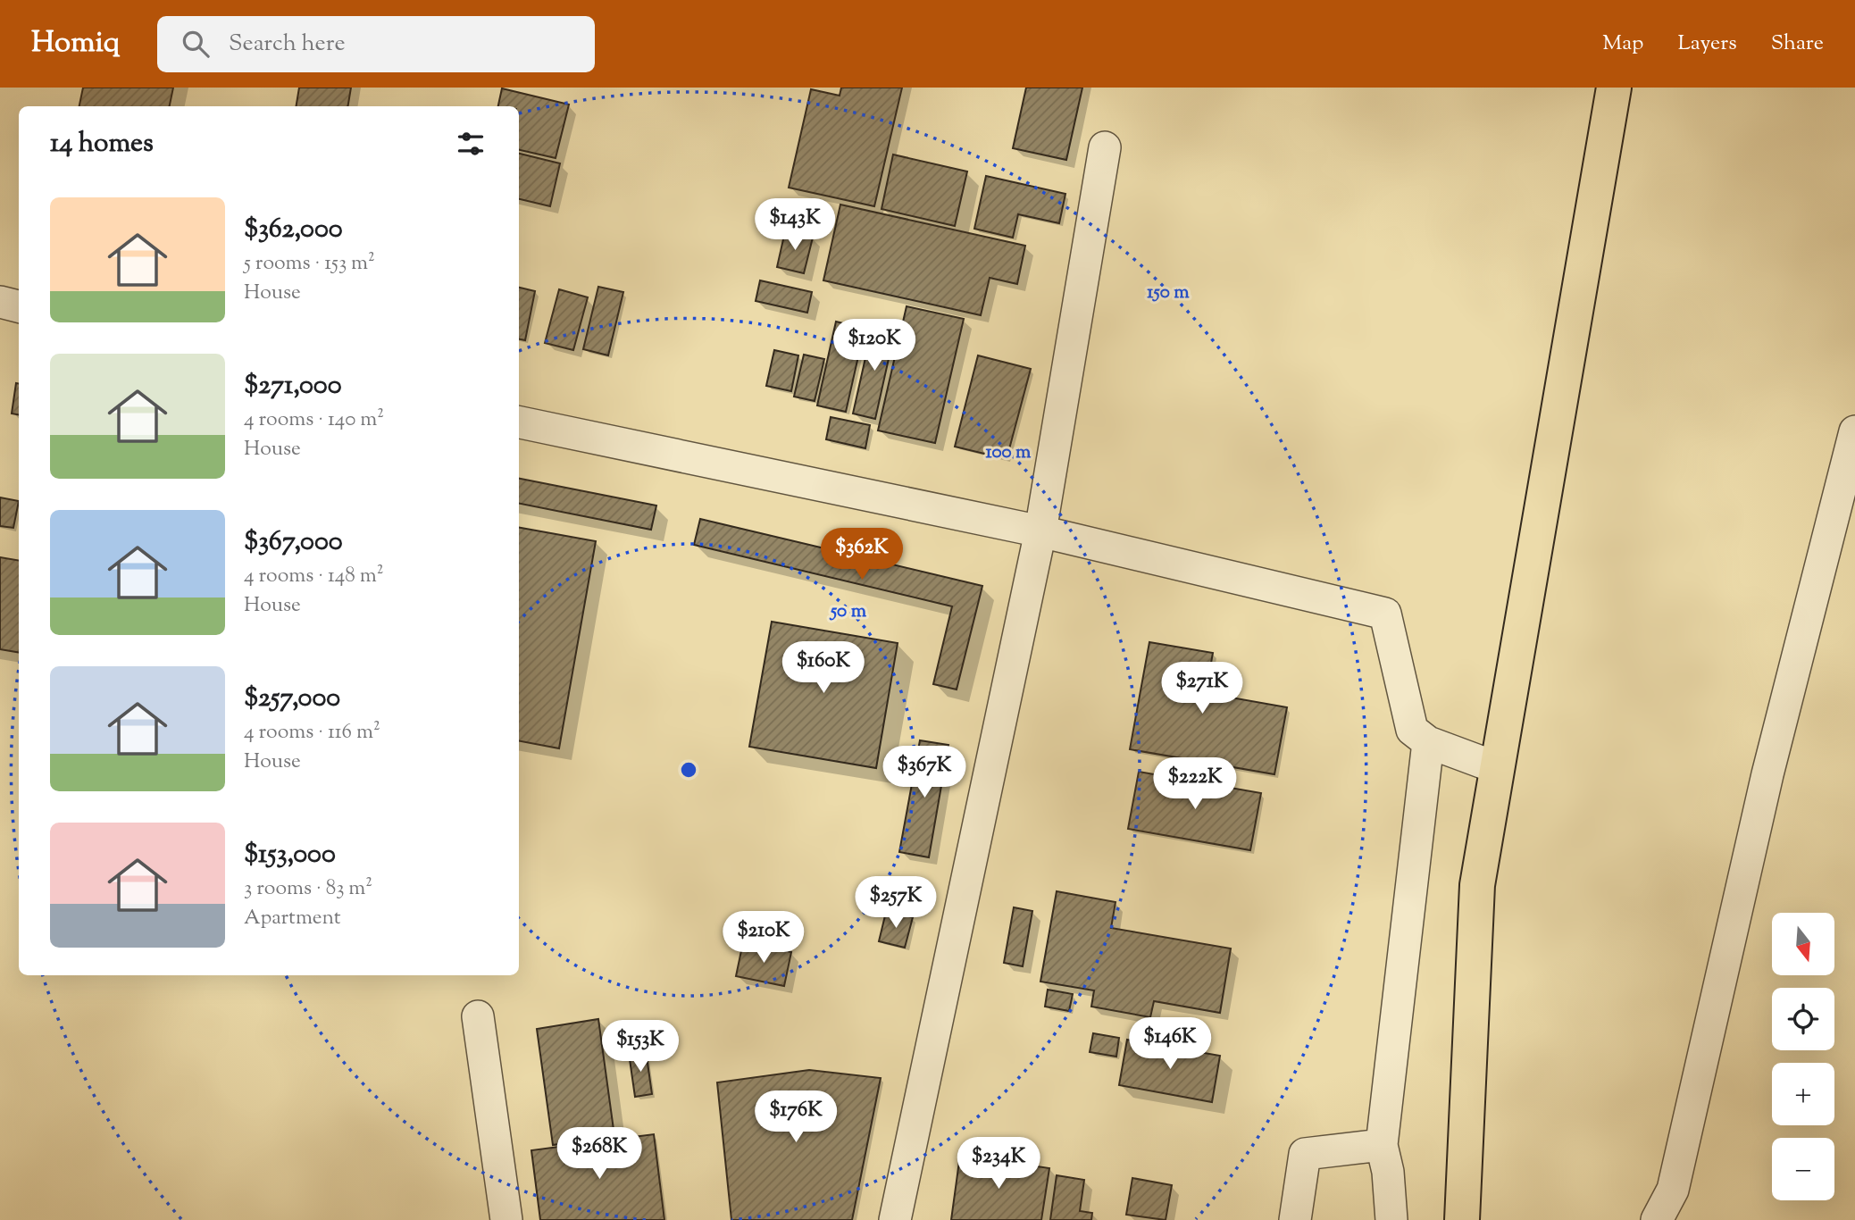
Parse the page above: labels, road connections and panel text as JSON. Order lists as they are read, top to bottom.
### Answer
{
  "north": "bottom",
  "page": {
    "header": "Homiq",
    "search": "Search here",
    "nav": ["Map", "Layers", "Share"],
    "heading": "14 homes",
    "list": [
      {
        "name": "$362,000",
        "note": "5 rooms · 153 m² · House"
      },
      {
        "name": "$271,000",
        "note": "4 rooms · 140 m² · House"
      },
      {
        "name": "$367,000",
        "note": "4 rooms · 148 m² · House"
      },
      {
        "name": "$257,000",
        "note": "4 rooms · 116 m² · House"
      },
      {
        "name": "$153,000",
        "note": "3 rooms · 83 m² · Apartment"
      }
    ],
    "price": [
      "$143K",
      "$120K",
      "$362K",
      "$160K",
      "$271K",
      "$367K",
      "$222K",
      "$257K",
      "$210K",
      "$146K",
      "$153K",
      "$176K",
      "$268K",
      "$234K"
    ],
    "map_buttons": ["+", "−"]
  },
  "rings": ["150 m", "100 m", "50 m"]
}
